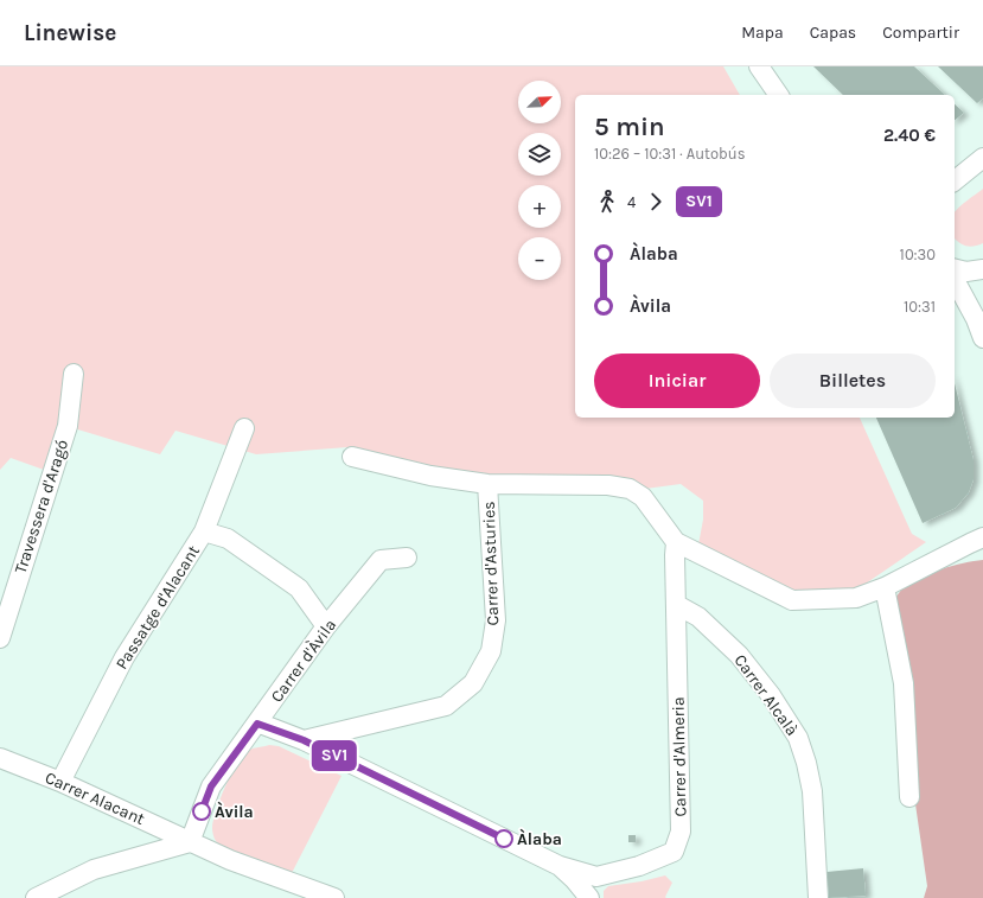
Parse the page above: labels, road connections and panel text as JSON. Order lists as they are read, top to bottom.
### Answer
{
  "streets": {
    "street": [
      "Travessera d'Aragó",
      "Carrer d'Asturies",
      "Passatge d'Alacant",
      "Carrer d'Àvila",
      "Carrer Alcalà",
      "Carrer d'Almeria",
      "Carrer Alacant"
    ]
  },
  "crossings": [
    ["Passatge d'Alacant", "Carrer Alacant"],
    ["Carrer d'Àvila", "Carrer Alacant"],
    ["Carrer Alcalà", "Carrer d'Almeria"]
  ],
  "places": ["Àvila", "Àlaba"],
  "lines": ["bus line SV1"],
  "north": "top right",
  "page": {
    "header": "Linewise",
    "nav": ["Mapa", "Capas", "Compartir"],
    "on_map": "SV1",
    "map_buttons": ["+", "−"],
    "heading": ["5 min", "10:26 – 10:31 · Autobús", "2.40 €"],
    "legs": ["4", "SV1"],
    "list": [
      {
        "name": "Àlaba",
        "value": "10:30"
      },
      {
        "name": "Àvila",
        "value": "10:31"
      }
    ],
    "buttons": ["Iniciar", "Billetes"]
  }
}
